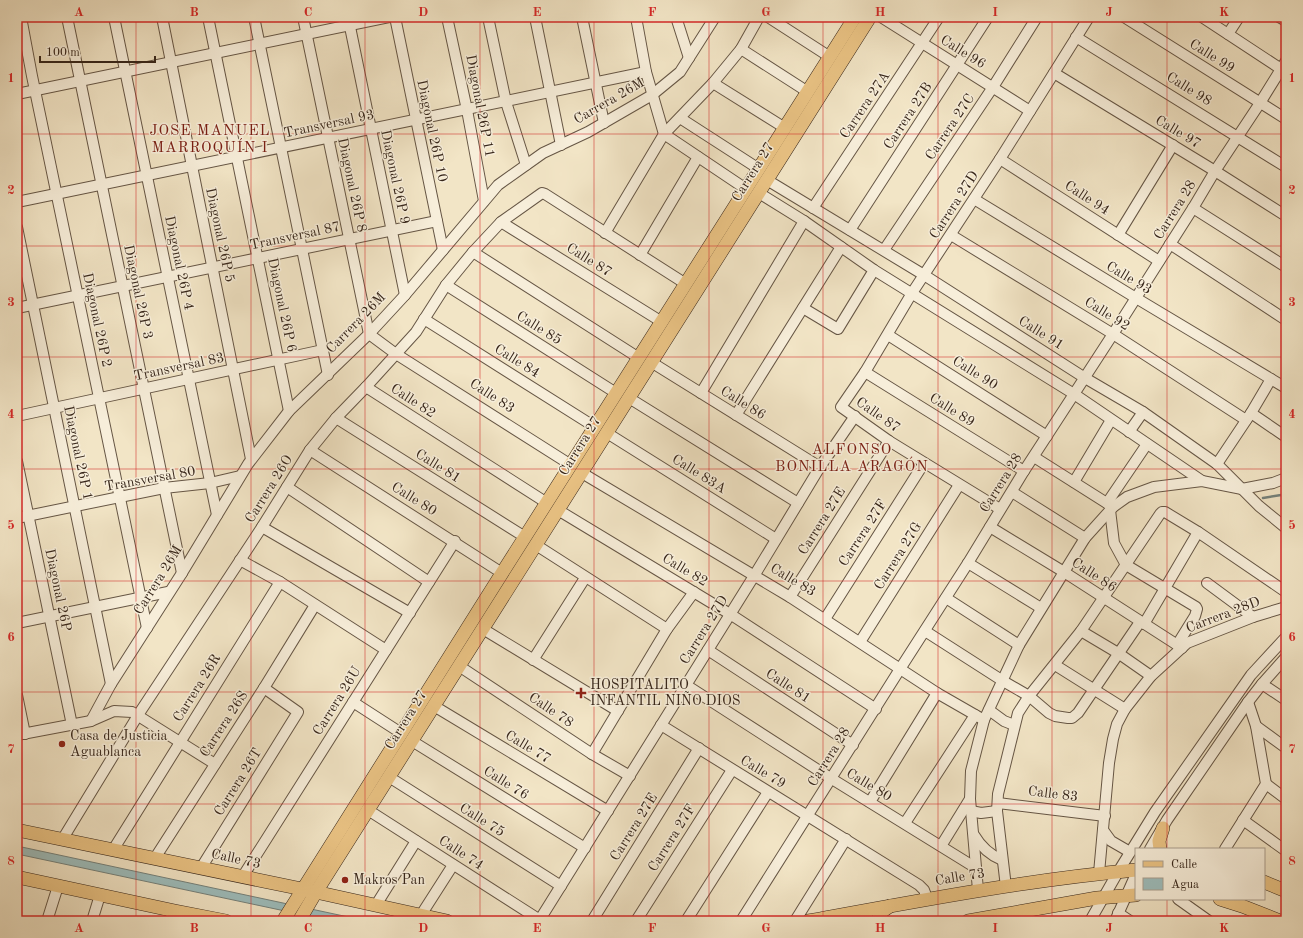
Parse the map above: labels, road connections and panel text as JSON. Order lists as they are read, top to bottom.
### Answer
{
  "streets": {
    "main road": ["Carrera 27", "Calle 73"],
    "street": [
      "Calle 96",
      "Calle 99",
      "Calle 98",
      "Carrera 26M",
      "Carrera 27A",
      "Diagonal 26P 11",
      "Carrera 27B",
      "Transversal 93",
      "Carrera 27C",
      "Diagonal 26P 10",
      "Calle 97",
      "Diagonal 26P 9",
      "Diagonal 26P 8",
      "Calle 94",
      "Carrera 27D",
      "Carrera 28",
      "Diagonal 26P 5",
      "Transversal 87",
      "Calle 87",
      "Diagonal 26P 4",
      "Calle 93",
      "Diagonal 26P 3",
      "Diagonal 26P 6",
      "Calle 92",
      "Diagonal 26P 2",
      "Calle 85",
      "Calle 91",
      "Calle 84",
      "Transversal 83",
      "Calle 90",
      "Calle 83",
      "Calle 82",
      "Calle 86",
      "Calle 89",
      "Diagonal 26P 1",
      "Calle 81",
      "Calle 83A",
      "Transversal 80",
      "Carrera 26O",
      "Calle 80",
      "Carrera 27E",
      "Carrera 27F",
      "Carrera 27G",
      "Diagonal 26P",
      "Carrera 28D",
      "Carrera 26R",
      "Carrera 26U",
      "Calle 78",
      "Carrera 26S",
      "Calle 77",
      "Calle 79",
      "Carrera 26T",
      "Calle 76",
      "Calle 75",
      "Calle 74"
    ]
  },
  "crossings": [
    ["Calle 96", "Carrera 27A"],
    ["Calle 96", "Carrera 27B"],
    ["Calle 96", "Carrera 27C"],
    ["Calle 96", "Carrera 27D"],
    ["Calle 99", "Carrera 28"],
    ["Calle 98", "Carrera 27D"],
    ["Calle 98", "Carrera 28"],
    ["Carrera 26M", "Diagonal 26P 11"],
    ["Carrera 26M", "Diagonal 26P 10"],
    ["Carrera 26M", "Diagonal 26P 9"],
    ["Carrera 26M", "Diagonal 26P 8"],
    ["Carrera 26M", "Diagonal 26P 5"],
    ["Carrera 26M", "Diagonal 26P 4"],
    ["Carrera 26M", "Diagonal 26P 3"],
    ["Carrera 26M", "Diagonal 26P 6"],
    ["Carrera 26M", "Diagonal 26P 2"],
    ["Carrera 26M", "Calle 83"],
    ["Carrera 26M", "Diagonal 26P 1"],
    ["Carrera 26M", "Transversal 80"],
    ["Carrera 27A", "Calle 91"],
    ["Diagonal 26P 11", "Transversal 93"],
    ["Carrera 27B", "Calle 91"],
    ["Transversal 93", "Diagonal 26P 10"],
    ["Transversal 93", "Diagonal 26P 9"],
    ["Transversal 93", "Diagonal 26P 8"],
    ["Transversal 93", "Diagonal 26P 5"],
    ["Transversal 93", "Diagonal 26P 4"],
    ["Transversal 93", "Diagonal 26P 3"],
    ["Transversal 93", "Diagonal 26P 6"],
    ["Transversal 93", "Diagonal 26P 2"],
    ["Carrera 27C", "Calle 91"],
    ["Diagonal 26P 10", "Transversal 87"],
    ["Calle 97", "Carrera 27D"],
    ["Calle 97", "Carrera 28"],
    ["Carrera 27", "Calle 87"],
    ["Carrera 27", "Calle 85"],
    ["Carrera 27", "Calle 91"],
    ["Carrera 27", "Calle 84"],
    ["Carrera 27", "Calle 83"],
    ["Carrera 27", "Calle 82"],
    ["Carrera 27", "Calle 86"],
    ["Carrera 27", "Calle 81"],
    ["Carrera 27", "Calle 83A"],
    ["Carrera 27", "Calle 80"],
    ["Carrera 27", "Calle 78"],
    ["Carrera 27", "Calle 77"],
    ["Carrera 27", "Calle 76"],
    ["Carrera 27", "Calle 75"],
    ["Carrera 27", "Calle 74"],
    ["Carrera 27", "Calle 73"],
    ["Diagonal 26P 9", "Transversal 87"],
    ["Diagonal 26P 8", "Transversal 87"],
    ["Diagonal 26P 8", "Calle 83"],
    ["Calle 94", "Carrera 27D"],
    ["Calle 94", "Carrera 28"],
    ["Carrera 27D", "Calle 87"],
    ["Carrera 27D", "Calle 93"],
    ["Carrera 27D", "Calle 92"],
    ["Carrera 27D", "Calle 91"],
    ["Carrera 27D", "Calle 90"],
    ["Carrera 27D", "Calle 83"],
    ["Carrera 27D", "Calle 82"],
    ["Carrera 27D", "Calle 86"],
    ["Carrera 27D", "Calle 89"],
    ["Carrera 27D", "Calle 81"],
    ["Carrera 27D", "Calle 83A"],
    ["Carrera 27D", "Calle 80"],
    ["Carrera 27D", "Calle 78"],
    ["Carrera 27D", "Calle 77"],
    ["Carrera 27D", "Calle 79"],
    ["Carrera 27D", "Calle 76"],
    ["Carrera 27D", "Calle 75"],
    ["Carrera 27D", "Calle 74"],
    ["Carrera 28", "Calle 87"],
    ["Carrera 28", "Calle 93"],
    ["Carrera 28", "Calle 92"],
    ["Carrera 28", "Calle 91"],
    ["Carrera 28", "Calle 90"],
    ["Carrera 28", "Calle 83"],
    ["Carrera 28", "Calle 82"],
    ["Carrera 28", "Calle 86"],
    ["Carrera 28", "Calle 89"],
    ["Carrera 28", "Calle 81"],
    ["Carrera 28", "Calle 80"],
    ["Carrera 28", "Calle 79"],
    ["Diagonal 26P 5", "Transversal 87"],
    ["Diagonal 26P 5", "Transversal 83"],
    ["Transversal 87", "Diagonal 26P 4"],
    ["Transversal 87", "Diagonal 26P 3"],
    ["Transversal 87", "Diagonal 26P 6"],
    ["Transversal 87", "Diagonal 26P 2"],
    ["Transversal 87", "Diagonal 26P 1"],
    ["Calle 87", "Carrera 26O"],
    ["Calle 87", "Carrera 27E"],
    ["Calle 87", "Carrera 27F"],
    ["Calle 87", "Carrera 27G"],
    ["Diagonal 26P 4", "Transversal 83"],
    ["Diagonal 26P 4", "Transversal 80"],
    ["Diagonal 26P 3", "Transversal 83"],
    ["Diagonal 26P 3", "Transversal 80"],
    ["Diagonal 26P 6", "Transversal 83"],
    ["Diagonal 26P 2", "Transversal 83"],
    ["Diagonal 26P 2", "Transversal 80"],
    ["Calle 85", "Carrera 26O"],
    ["Calle 84", "Calle 83A"],
    ["Calle 84", "Carrera 26O"],
    ["Transversal 83", "Diagonal 26P 1"],
    ["Calle 83", "Carrera 26O"],
    ["Calle 83", "Carrera 27E"],
    ["Calle 83", "Carrera 27F"],
    ["Calle 83", "Carrera 27G"],
    ["Calle 83", "Carrera 28D"],
    ["Calle 82", "Carrera 26O"],
    ["Calle 86", "Carrera 26O"],
    ["Calle 86", "Carrera 28D"],
    ["Diagonal 26P 1", "Transversal 80"],
    ["Calle 81", "Carrera 26O"],
    ["Transversal 80", "Diagonal 26P"],
    ["Carrera 26O", "Calle 80"],
    ["Carrera 26O", "Calle 73"],
    ["Calle 80", "Carrera 26U"],
    ["Carrera 27E", "Calle 79"],
    ["Carrera 27F", "Calle 79"],
    ["Carrera 28D", "Calle 73"],
    ["Carrera 26R", "Calle 73"],
    ["Carrera 26U", "Calle 73"],
    ["Carrera 26S", "Carrera 26T"],
    ["Carrera 26S", "Calle 73"],
    ["Calle 79", "Calle 73"],
    ["Carrera 26T", "Calle 73"]
  ],
  "districts": ["JOSE MANUEL MARROQUÍN I", "ALFONSO BONILLA ARAGÓN"],
  "places": {
    "health": ["HOSPITALITO INFANTIL NIÑO DIOS"],
    "other": ["Casa de Justicia Aguablanca", "Makros Pan"]
  },
  "legend": ["Calle", "Agua"],
  "scale_bar": "100 m",
  "grid": {
    "columns": [
      "A",
      "B",
      "C",
      "D",
      "E",
      "F",
      "G",
      "H",
      "I",
      "J",
      "K"
    ],
    "rows": [
      "1",
      "2",
      "3",
      "4",
      "5",
      "6",
      "7",
      "8"
    ]
  }
}
